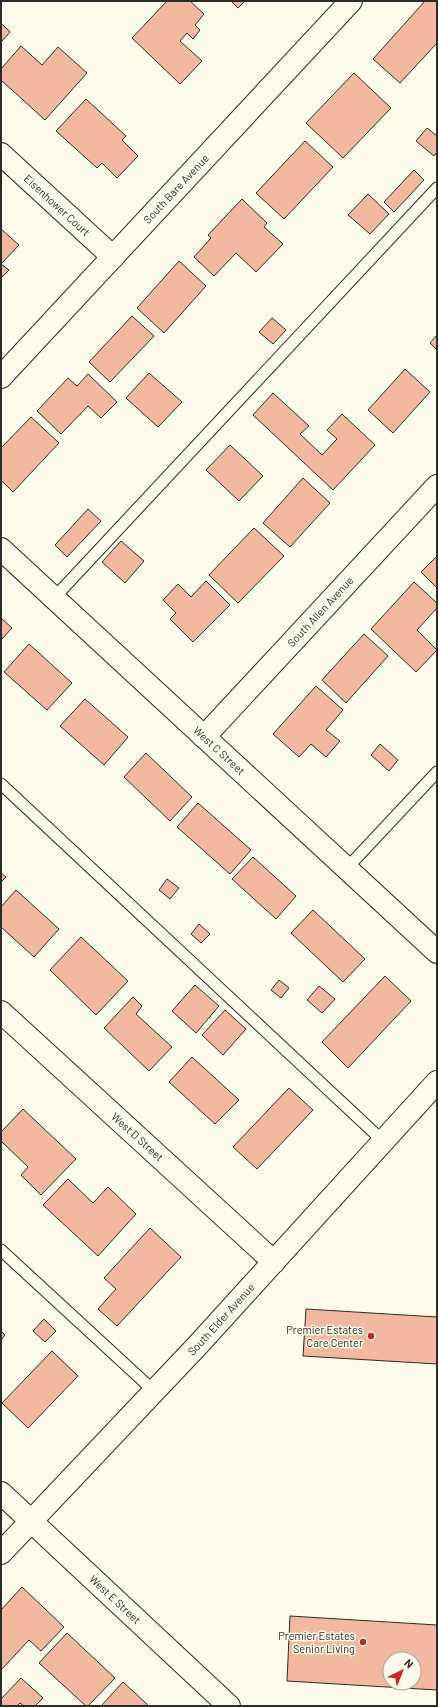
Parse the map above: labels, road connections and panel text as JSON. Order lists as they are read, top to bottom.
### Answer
{
  "streets": {
    "street": [
      "South Bare Avenue",
      "Eisenhower Court",
      "South Allen Avenue",
      "West C Street",
      "West D Street",
      "South Elder Avenue",
      "West E Street"
    ]
  },
  "crossings": [
    ["South Bare Avenue", "Eisenhower Court"],
    ["South Allen Avenue", "West C Street"],
    ["West D Street", "South Elder Avenue"],
    ["South Elder Avenue", "West E Street"]
  ],
  "places": ["Premier Estates Care Center", "Premier Estates Senior Living"],
  "north": "top right"
}
